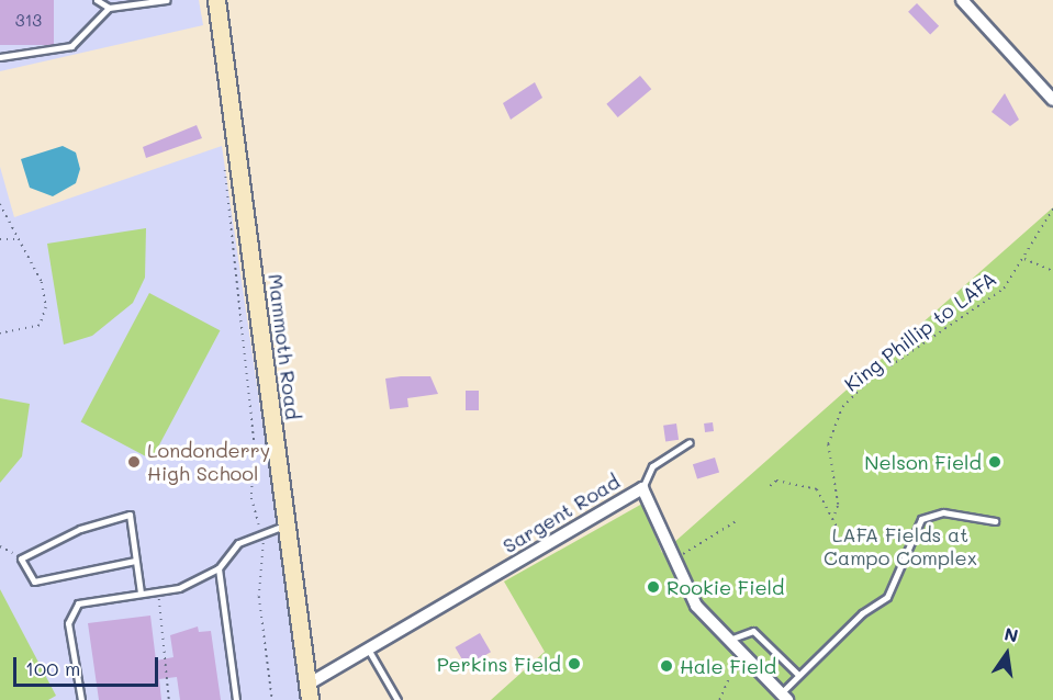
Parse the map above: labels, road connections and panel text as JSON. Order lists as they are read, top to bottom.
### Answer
{
  "streets": {
    "main road": ["Mammoth Road"],
    "street": ["Sargent Road"],
    "path": ["King Phillip to LAFA"]
  },
  "crossings": [
    ["Mammoth Road", "Sargent Road"]
  ],
  "parks": ["LAFA Fields at Campo Complex"],
  "places": [
    "Londonderry High School",
    "Nelson Field",
    "Rookie Field",
    "Perkins Field",
    "Hale Field"
  ],
  "house_numbers": ["313"],
  "scale_bar": "100 m",
  "north": "top"
}
